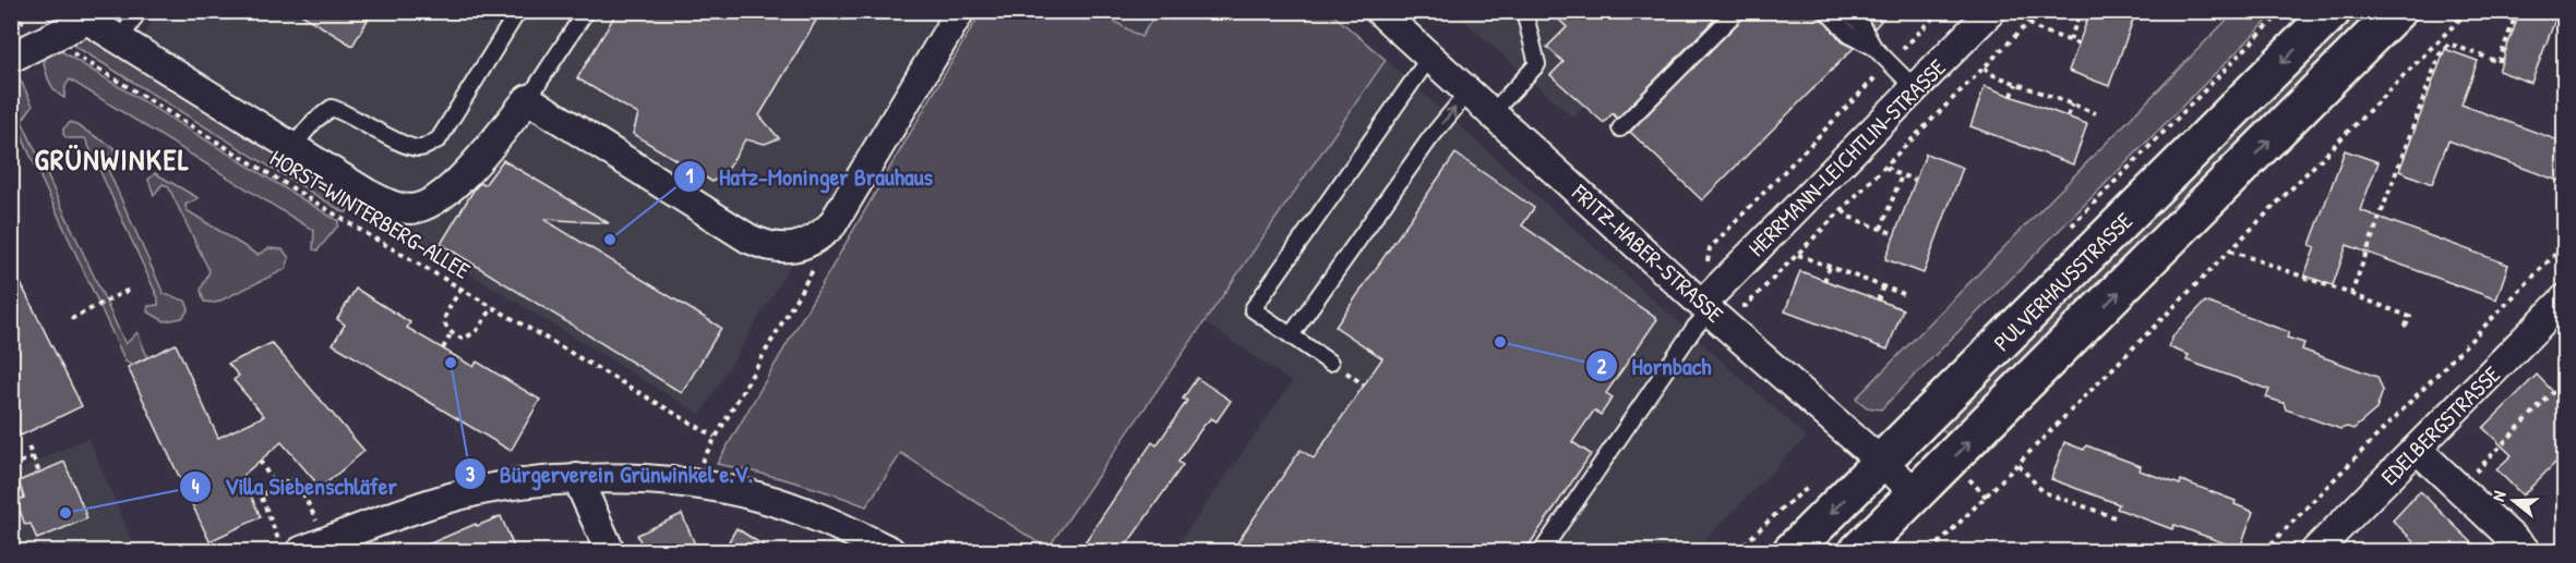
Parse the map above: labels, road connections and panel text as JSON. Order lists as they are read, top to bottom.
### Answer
{
  "streets": {
    "main road": ["PULVERHAUSSTRASSE"],
    "street": ["HERRMANN-LEICHTLIN-STRASSE", "FRITZ-HABER-STRASSE", "EDELBERGSTRASSE"],
    "path": ["HORST-WINTERBERG-ALLEE"]
  },
  "crossings": [
    ["HERRMANN-LEICHTLIN-STRASSE", "FRITZ-HABER-STRASSE"],
    ["FRITZ-HABER-STRASSE", "PULVERHAUSSTRASSE"]
  ],
  "districts": ["GRÜNWINKEL"],
  "places": [
    "Hatz-Moninger Brauhaus",
    "Hornbach",
    "Bürgerverein Grünwinkel e.V.",
    "Villa Siebenschläfer"
  ],
  "north": "left"
}
